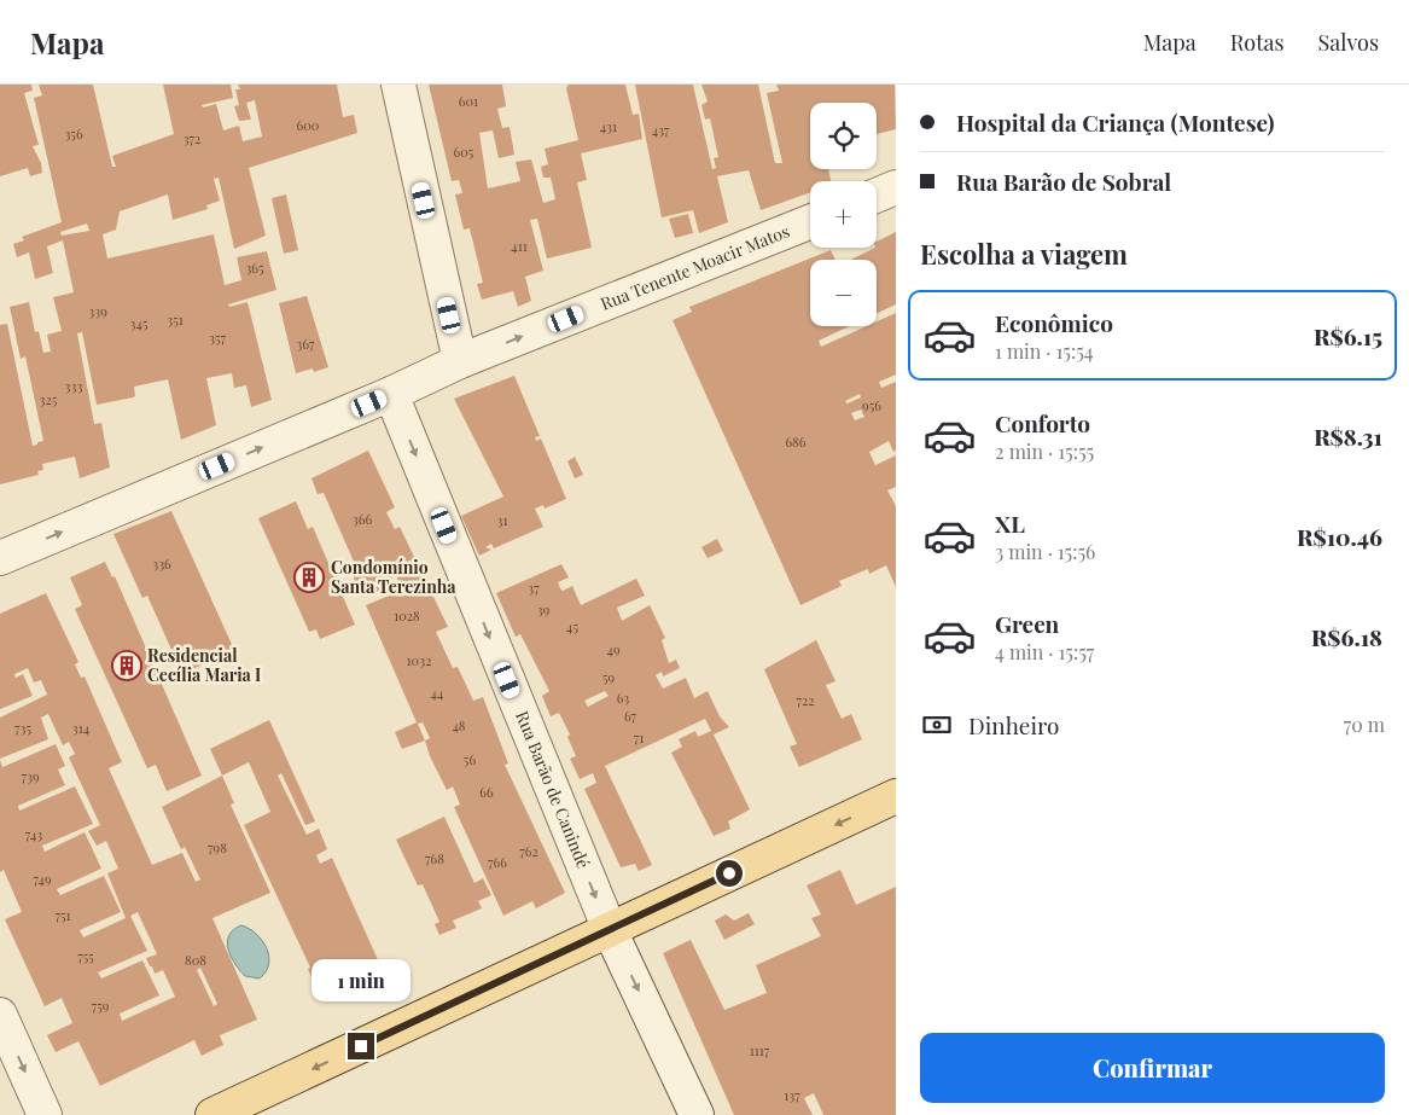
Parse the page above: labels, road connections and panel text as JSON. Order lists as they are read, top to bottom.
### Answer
{
  "streets": {
    "street": ["Rua Tenente Moacir Matos", "Rua Barão de Canindé"]
  },
  "crossings": [
    ["Rua Tenente Moacir Matos", "Rua Barão de Canindé"]
  ],
  "one_way": ["Rua Tenente Moacir Matos", "Rua Barão de Canindé"],
  "places": {
    "building": ["Condomínio Santa Terezinha", "Residencial Cecília Maria I"]
  },
  "house_numbers": [
    "601",
    "600",
    "431",
    "437",
    "356",
    "372",
    "605",
    "411",
    "365",
    "339",
    "351",
    "345",
    "357",
    "367",
    "333",
    "325",
    "956",
    "686",
    "366",
    "31",
    "336",
    "37",
    "39",
    "1028",
    "45",
    "49",
    "1032",
    "59",
    "44",
    "63",
    "722",
    "67",
    "48",
    "735",
    "314",
    "71",
    "56",
    "739",
    "66",
    "743",
    "798",
    "762",
    "768",
    "766",
    "749",
    "751",
    "755",
    "808",
    "759",
    "1117",
    "137"
  ],
  "page": {
    "header": "Mapa",
    "nav": ["Mapa", "Rotas", "Salvos"],
    "banner": ["Hospital da Criança (Montese)", "Rua Barão de Sobral"],
    "map_buttons": ["+", "−"],
    "heading": "Escolha a viagem",
    "list": [
      {
        "name": "Econômico",
        "note": "1 min · 15:54",
        "value": "R$6.15"
      },
      {
        "name": "Conforto",
        "note": "2 min · 15:55",
        "value": "R$8.31"
      },
      {
        "name": "XL",
        "note": "3 min · 15:56",
        "value": "R$10.46"
      },
      {
        "name": "Green",
        "note": "4 min · 15:57",
        "value": "R$6.18"
      }
    ],
    "pay": ["Dinheiro", "70 m"],
    "bubble": "1 min",
    "buttons": "Confirmar"
  }
}
